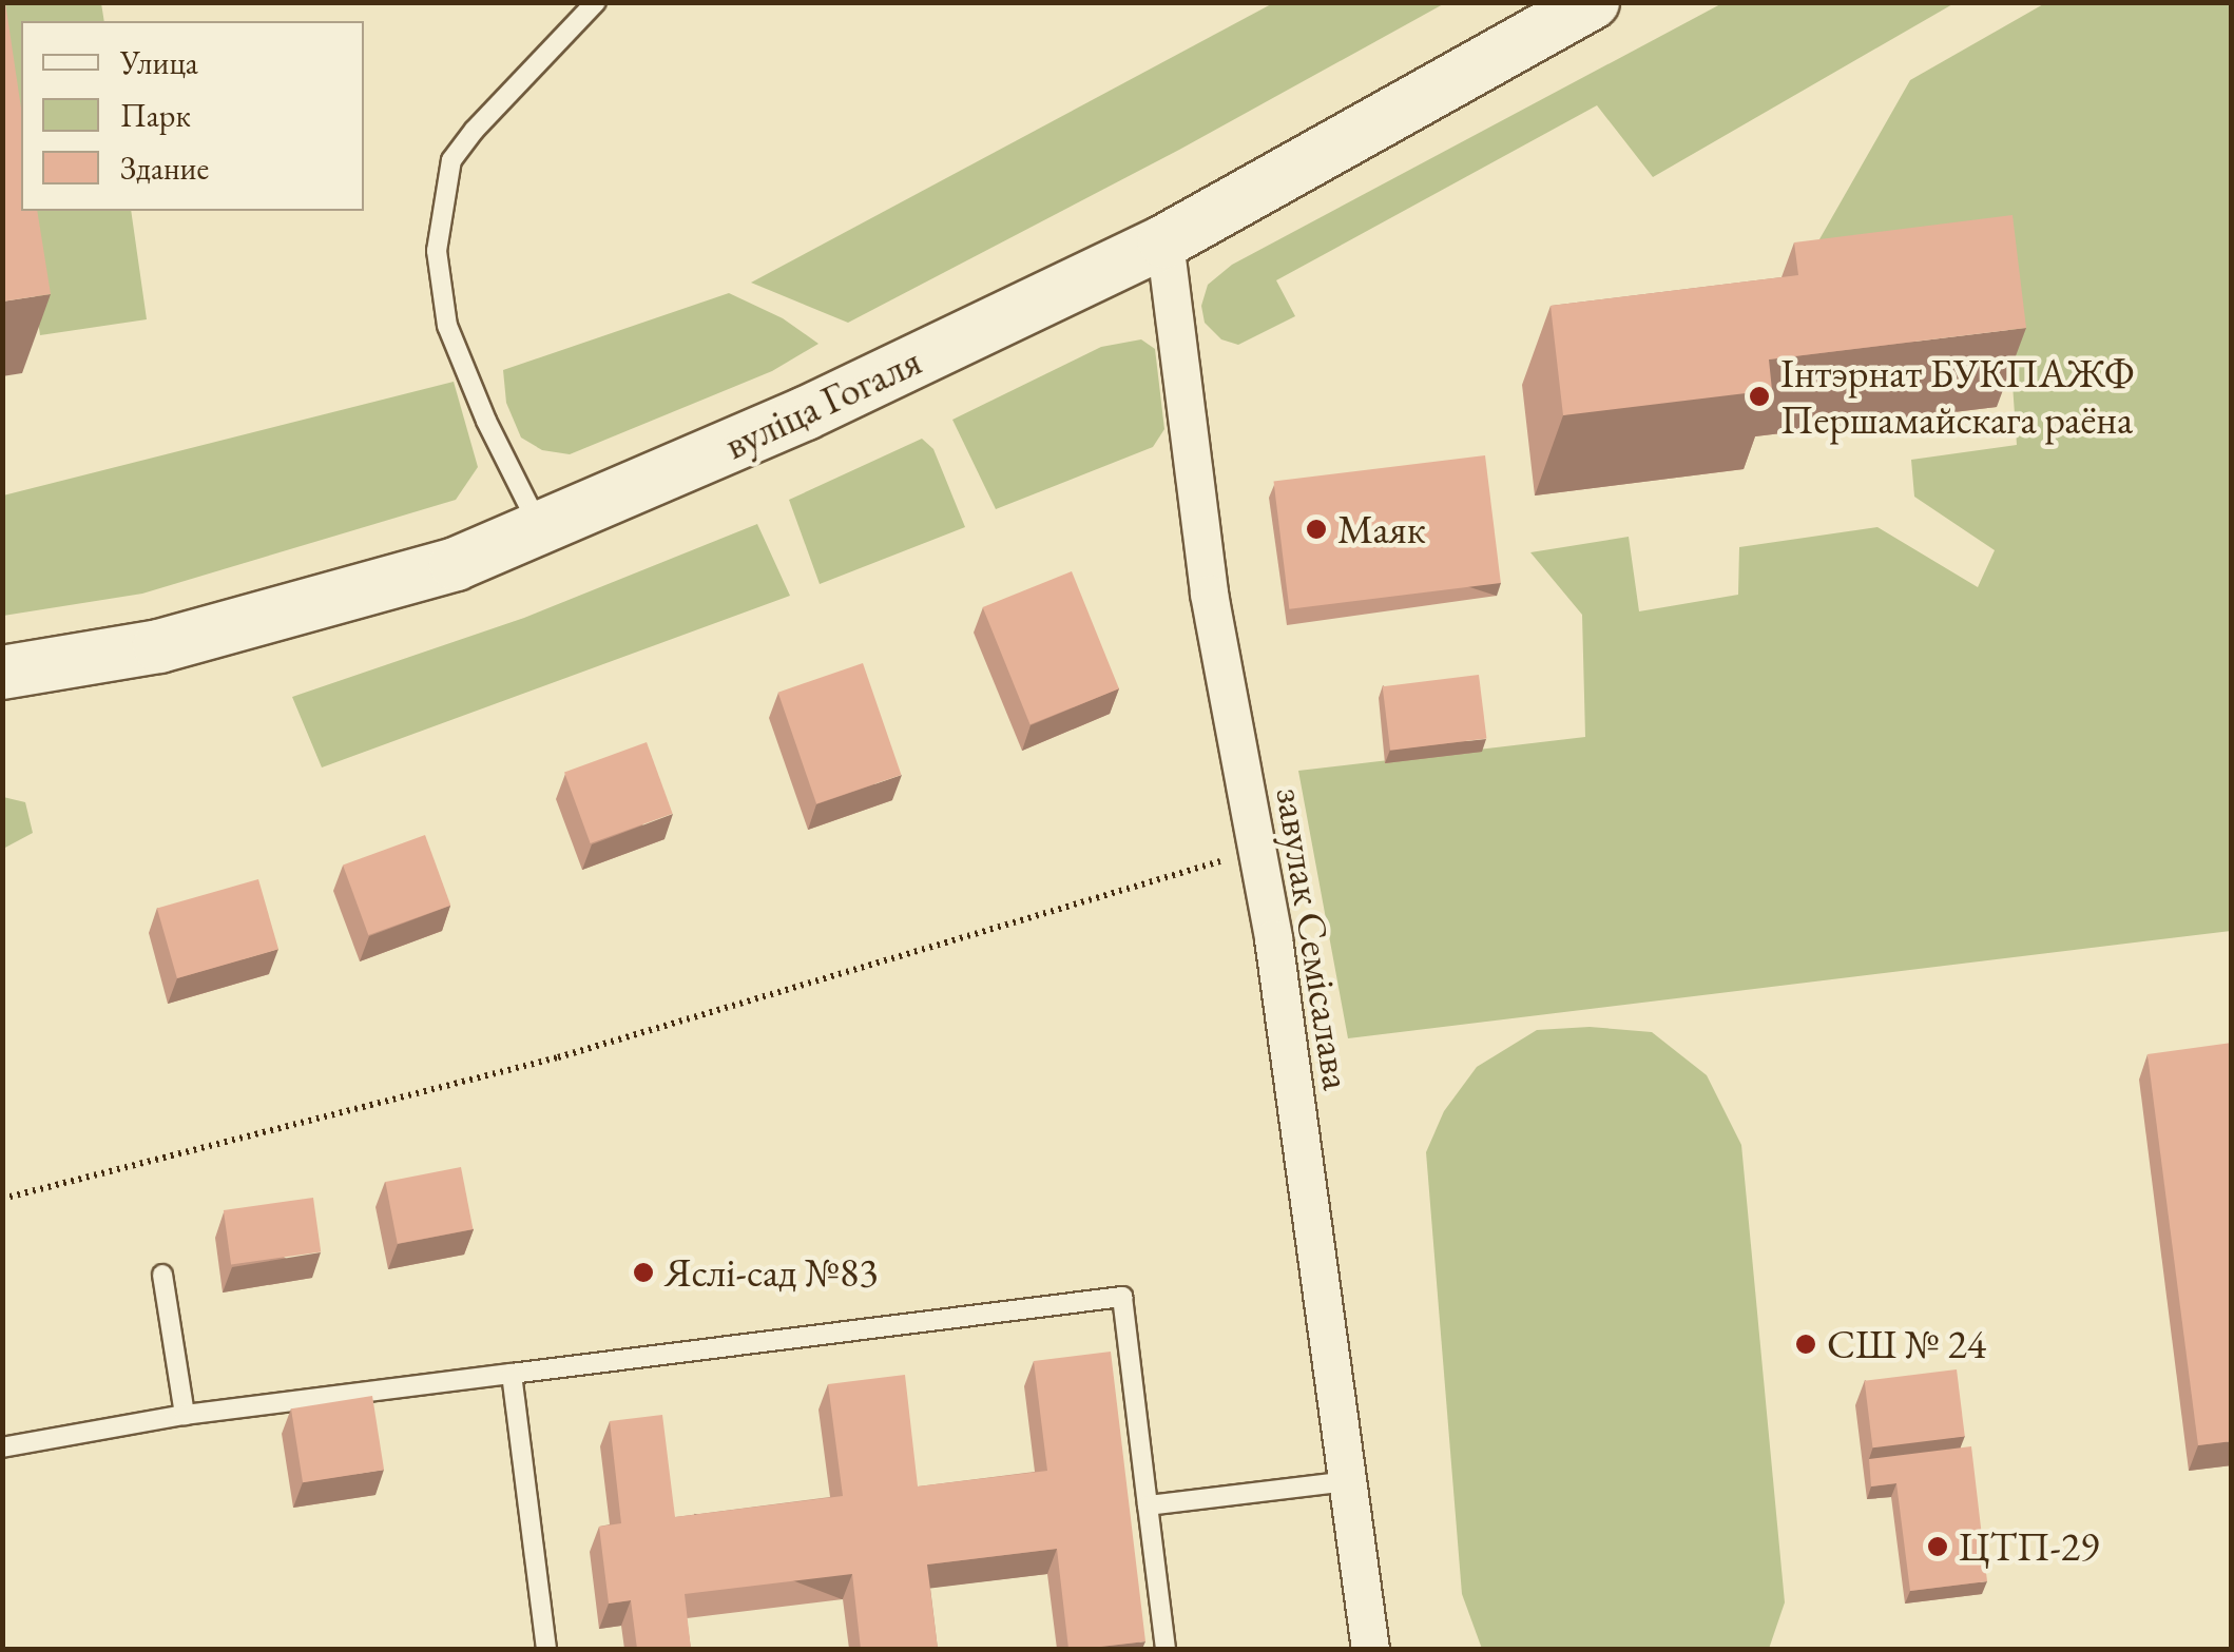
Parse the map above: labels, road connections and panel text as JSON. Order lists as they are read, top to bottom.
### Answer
{
  "streets": {
    "main road": ["вуліца Гогаля"],
    "street": ["завулак Семісалава"]
  },
  "crossings": [
    ["вуліца Гогаля", "завулак Семісалава"]
  ],
  "places": [
    "Інтэрнат БУКПАЖФ Першамайскага раёна",
    "Маяк",
    "Яслі-сад №83",
    "СШ № 24",
    "ЦТП-29"
  ],
  "legend": ["Улица", "Парк", "Здание"]
}
